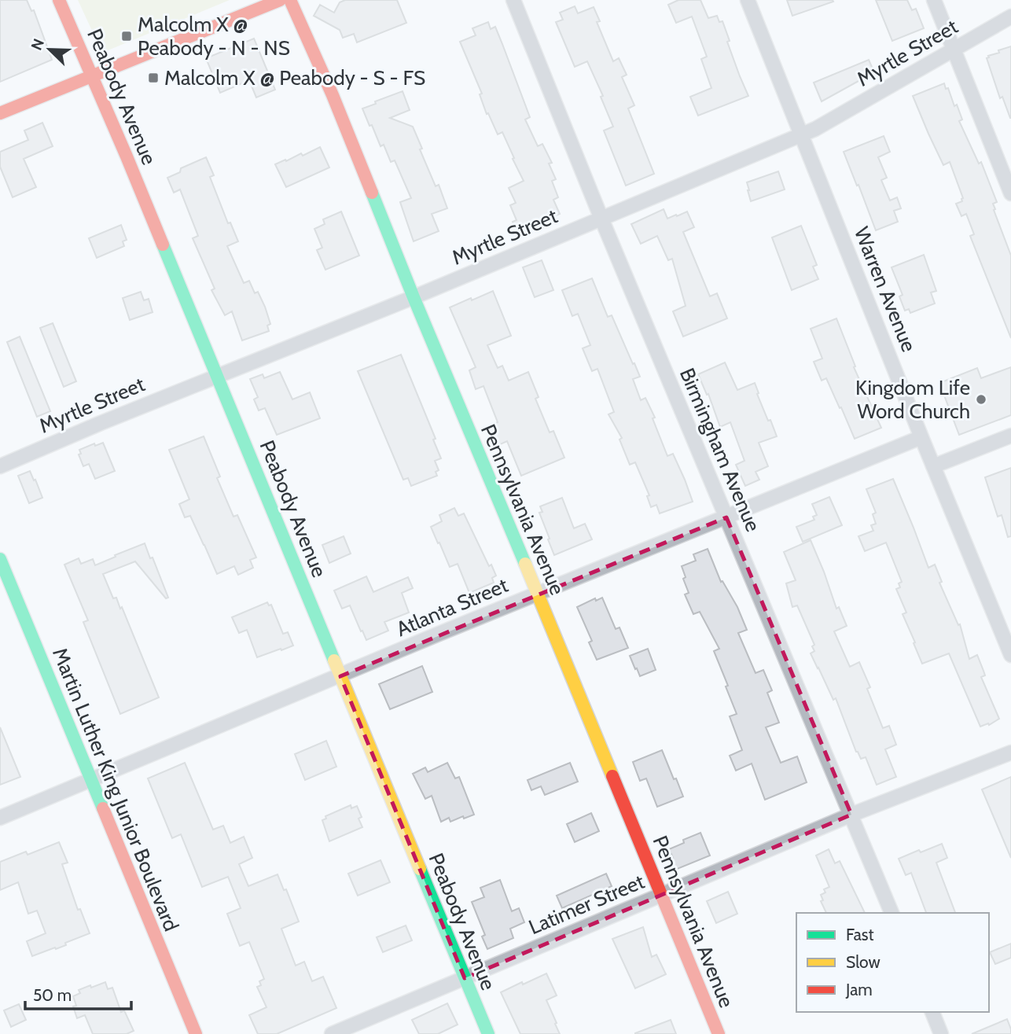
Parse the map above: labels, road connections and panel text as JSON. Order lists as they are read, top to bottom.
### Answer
{
  "streets": {
    "street": [
      "Myrtle Street",
      "Peabody Avenue",
      "Warren Avenue",
      "Birmingham Avenue",
      "Pennsylvania Avenue",
      "Atlanta Street",
      "Martin Luther King Junior Boulevard",
      "Latimer Street"
    ]
  },
  "crossings": [
    ["Myrtle Street", "Peabody Avenue"],
    ["Myrtle Street", "Warren Avenue"],
    ["Myrtle Street", "Birmingham Avenue"],
    ["Myrtle Street", "Pennsylvania Avenue"],
    ["Peabody Avenue", "Atlanta Street"],
    ["Peabody Avenue", "Latimer Street"],
    ["Warren Avenue", "Atlanta Street"],
    ["Birmingham Avenue", "Atlanta Street"],
    ["Birmingham Avenue", "Latimer Street"],
    ["Pennsylvania Avenue", "Atlanta Street"],
    ["Pennsylvania Avenue", "Latimer Street"],
    ["Atlanta Street", "Martin Luther King Junior Boulevard"]
  ],
  "places": {
    "transit": ["Malcolm X @ Peabody - N - NS", "Malcolm X @ Peabody - S - FS"],
    "other": ["Kingdom Life Word Church"]
  },
  "legend": ["Fast", "Slow", "Jam"],
  "scale_bar": "50 m",
  "north": "top left"
}
